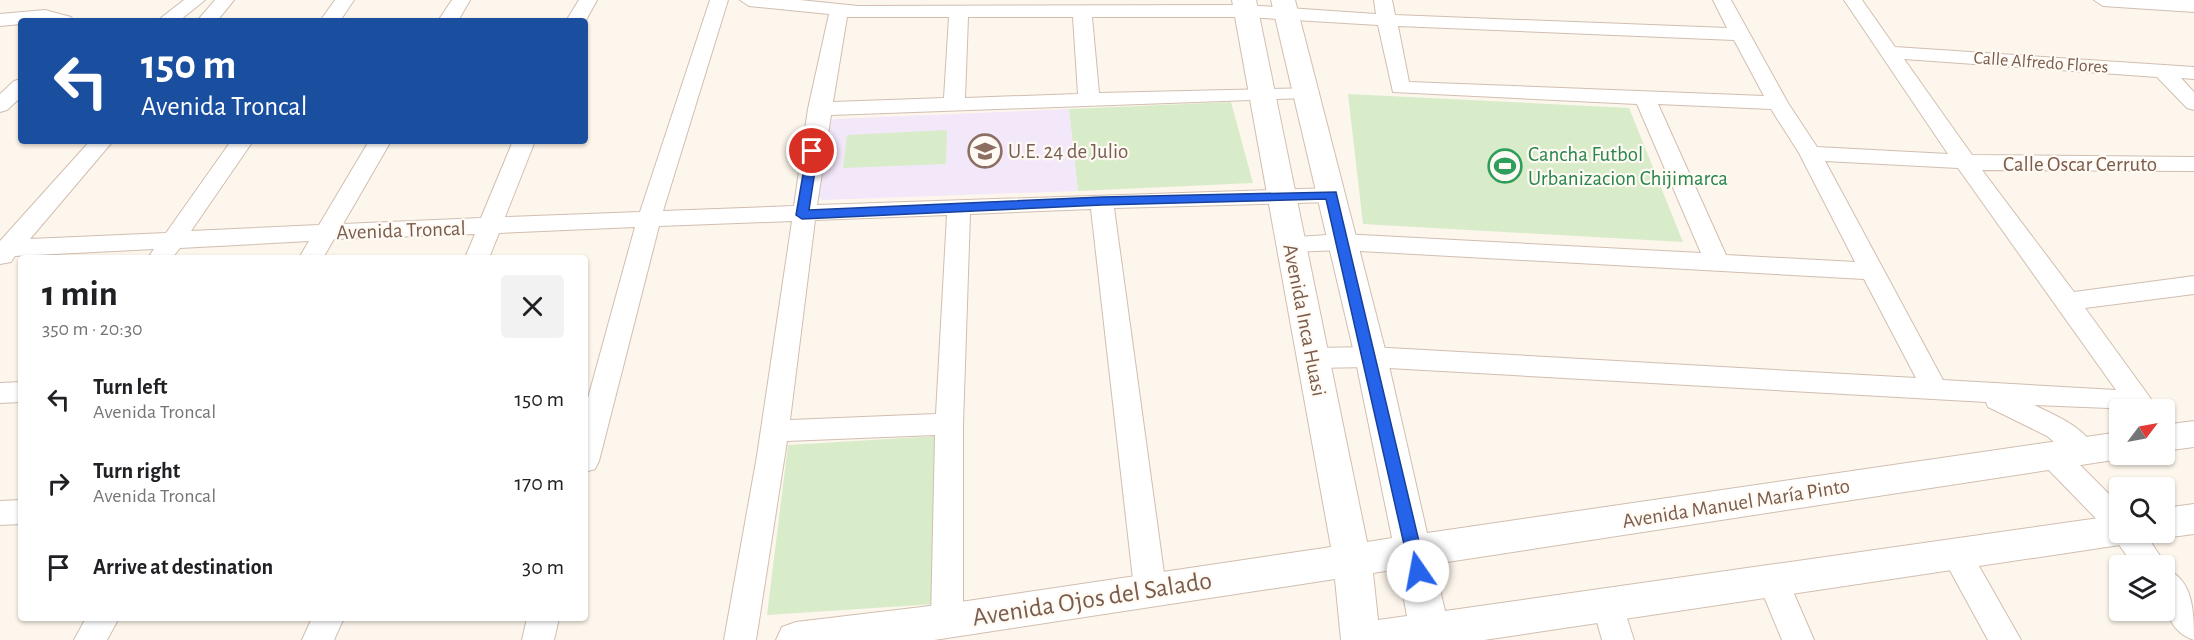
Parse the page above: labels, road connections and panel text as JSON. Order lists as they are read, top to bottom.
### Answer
{
  "streets": {
    "street": [
      "Calle Alfredo Flores",
      "Calle Oscar Cerruto",
      "Avenida Troncal",
      "Avenida Inca Huasi",
      "Avenida Manuel María Pinto",
      "Avenida Ojos del Salado"
    ]
  },
  "crossings": [
    ["Avenida Troncal", "Avenida Inca Huasi"],
    ["Avenida Inca Huasi", "Avenida Manuel María Pinto"],
    ["Avenida Inca Huasi", "Avenida Ojos del Salado"],
    ["Avenida Manuel María Pinto", "Avenida Ojos del Salado"]
  ],
  "places": {
    "school or university": ["U.E. 24 de Julio"],
    "sports": ["Cancha Futbol Urbanizacion Chijimarca"]
  },
  "north": "top right",
  "page": {
    "turn": ["150 m", "Avenida Troncal"],
    "heading": ["1 min", "350 m · 20:30"],
    "list": [
      {
        "name": "Turn left",
        "note": "Avenida Troncal",
        "value": "150 m"
      },
      {
        "name": "Turn right",
        "note": "Avenida Troncal",
        "value": "170 m"
      },
      {
        "name": "Arrive at destination",
        "value": "30 m"
      }
    ]
  }
}
